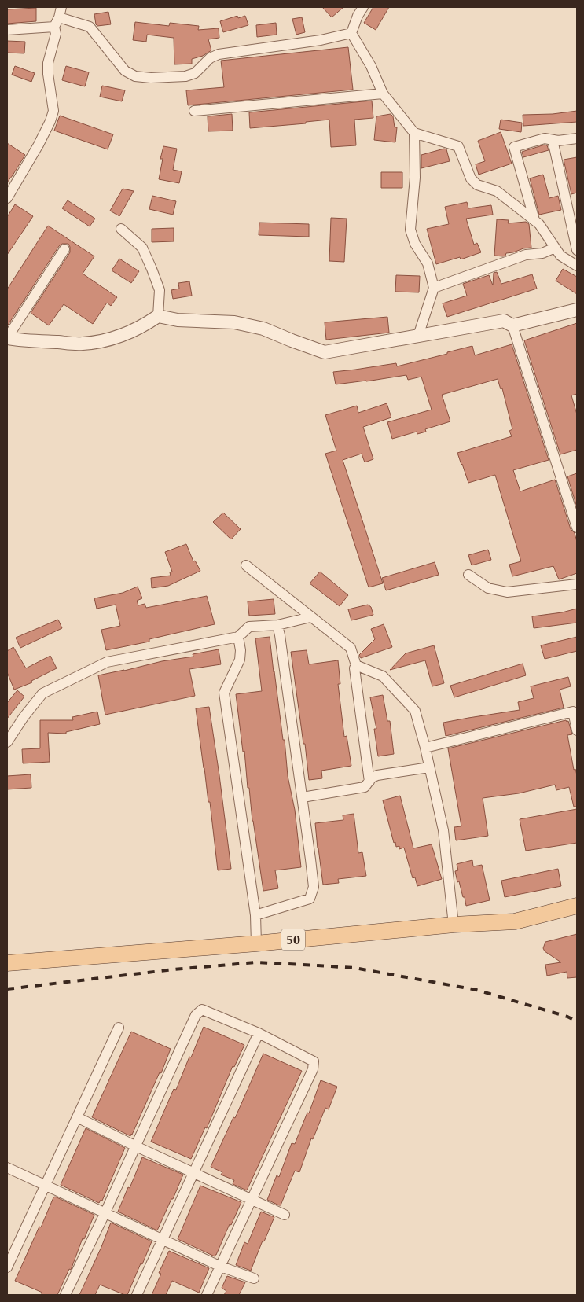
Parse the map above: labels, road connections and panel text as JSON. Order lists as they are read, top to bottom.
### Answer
{
  "streets": {
    "main road": ["50"]
  }
}
